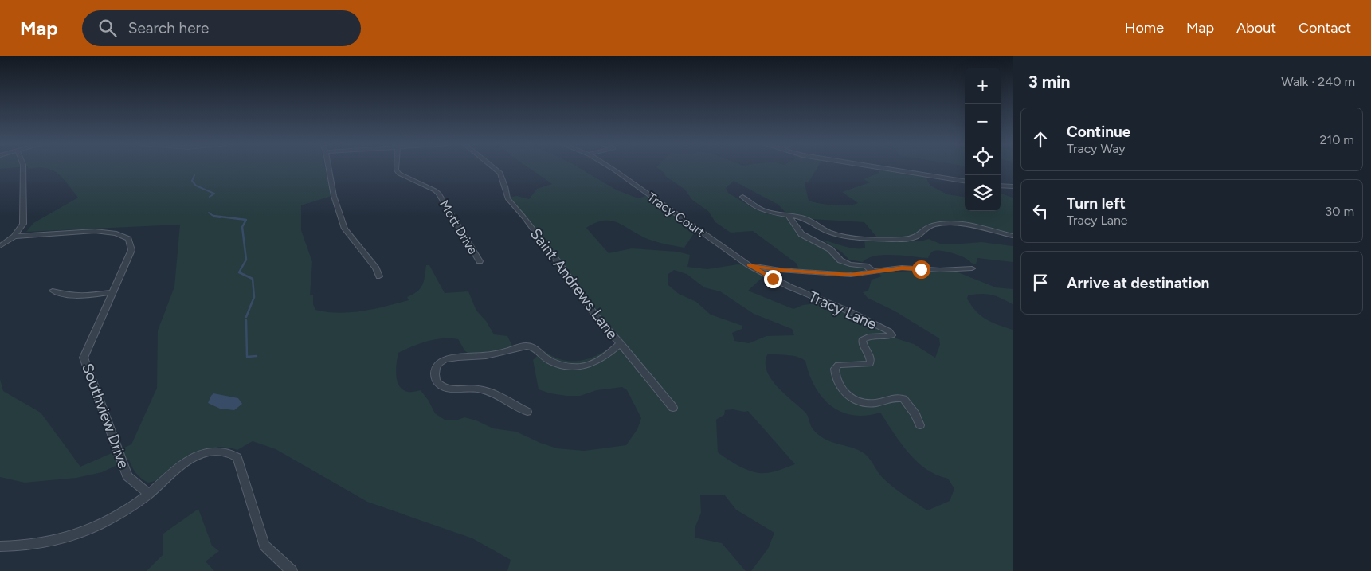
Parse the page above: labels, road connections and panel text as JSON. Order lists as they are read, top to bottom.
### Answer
{
  "streets": {
    "street": [
      "Tracy Court",
      "Mott Drive",
      "Saint Andrews Lane",
      "Tracy Lane",
      "Southview Drive"
    ]
  },
  "crossings": [
    ["Tracy Court", "Tracy Lane"]
  ],
  "page": {
    "header": "Map",
    "search": "Search here",
    "nav": [
      "Home",
      "Map",
      "About",
      "Contact"
    ],
    "heading": ["3 min", "Walk · 240 m"],
    "map_buttons": ["+", "−"],
    "list": [
      ["Continue", "Tracy Way", "210 m"],
      ["Turn left", "Tracy Lane", "30 m"],
      "Arrive at destination"
    ]
  }
}
